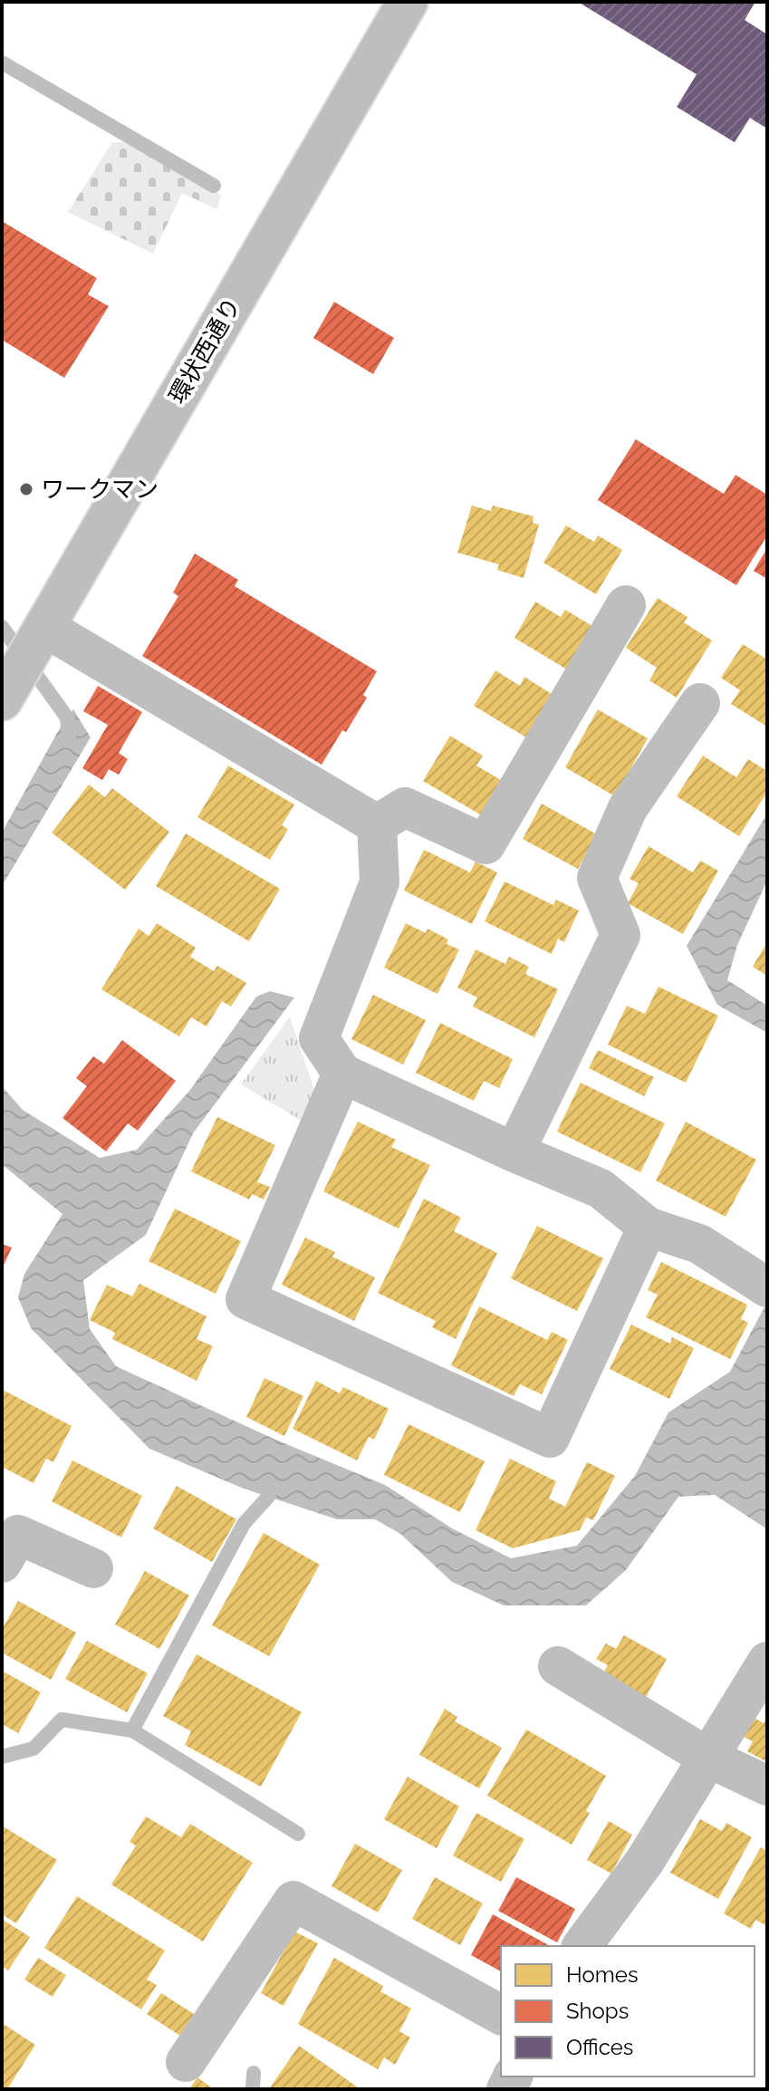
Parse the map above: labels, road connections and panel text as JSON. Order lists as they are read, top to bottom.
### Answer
{
  "streets": {
    "main road": ["環状西通り"]
  },
  "places": ["ワークマン"],
  "legend": ["Homes", "Shops", "Offices"]
}
